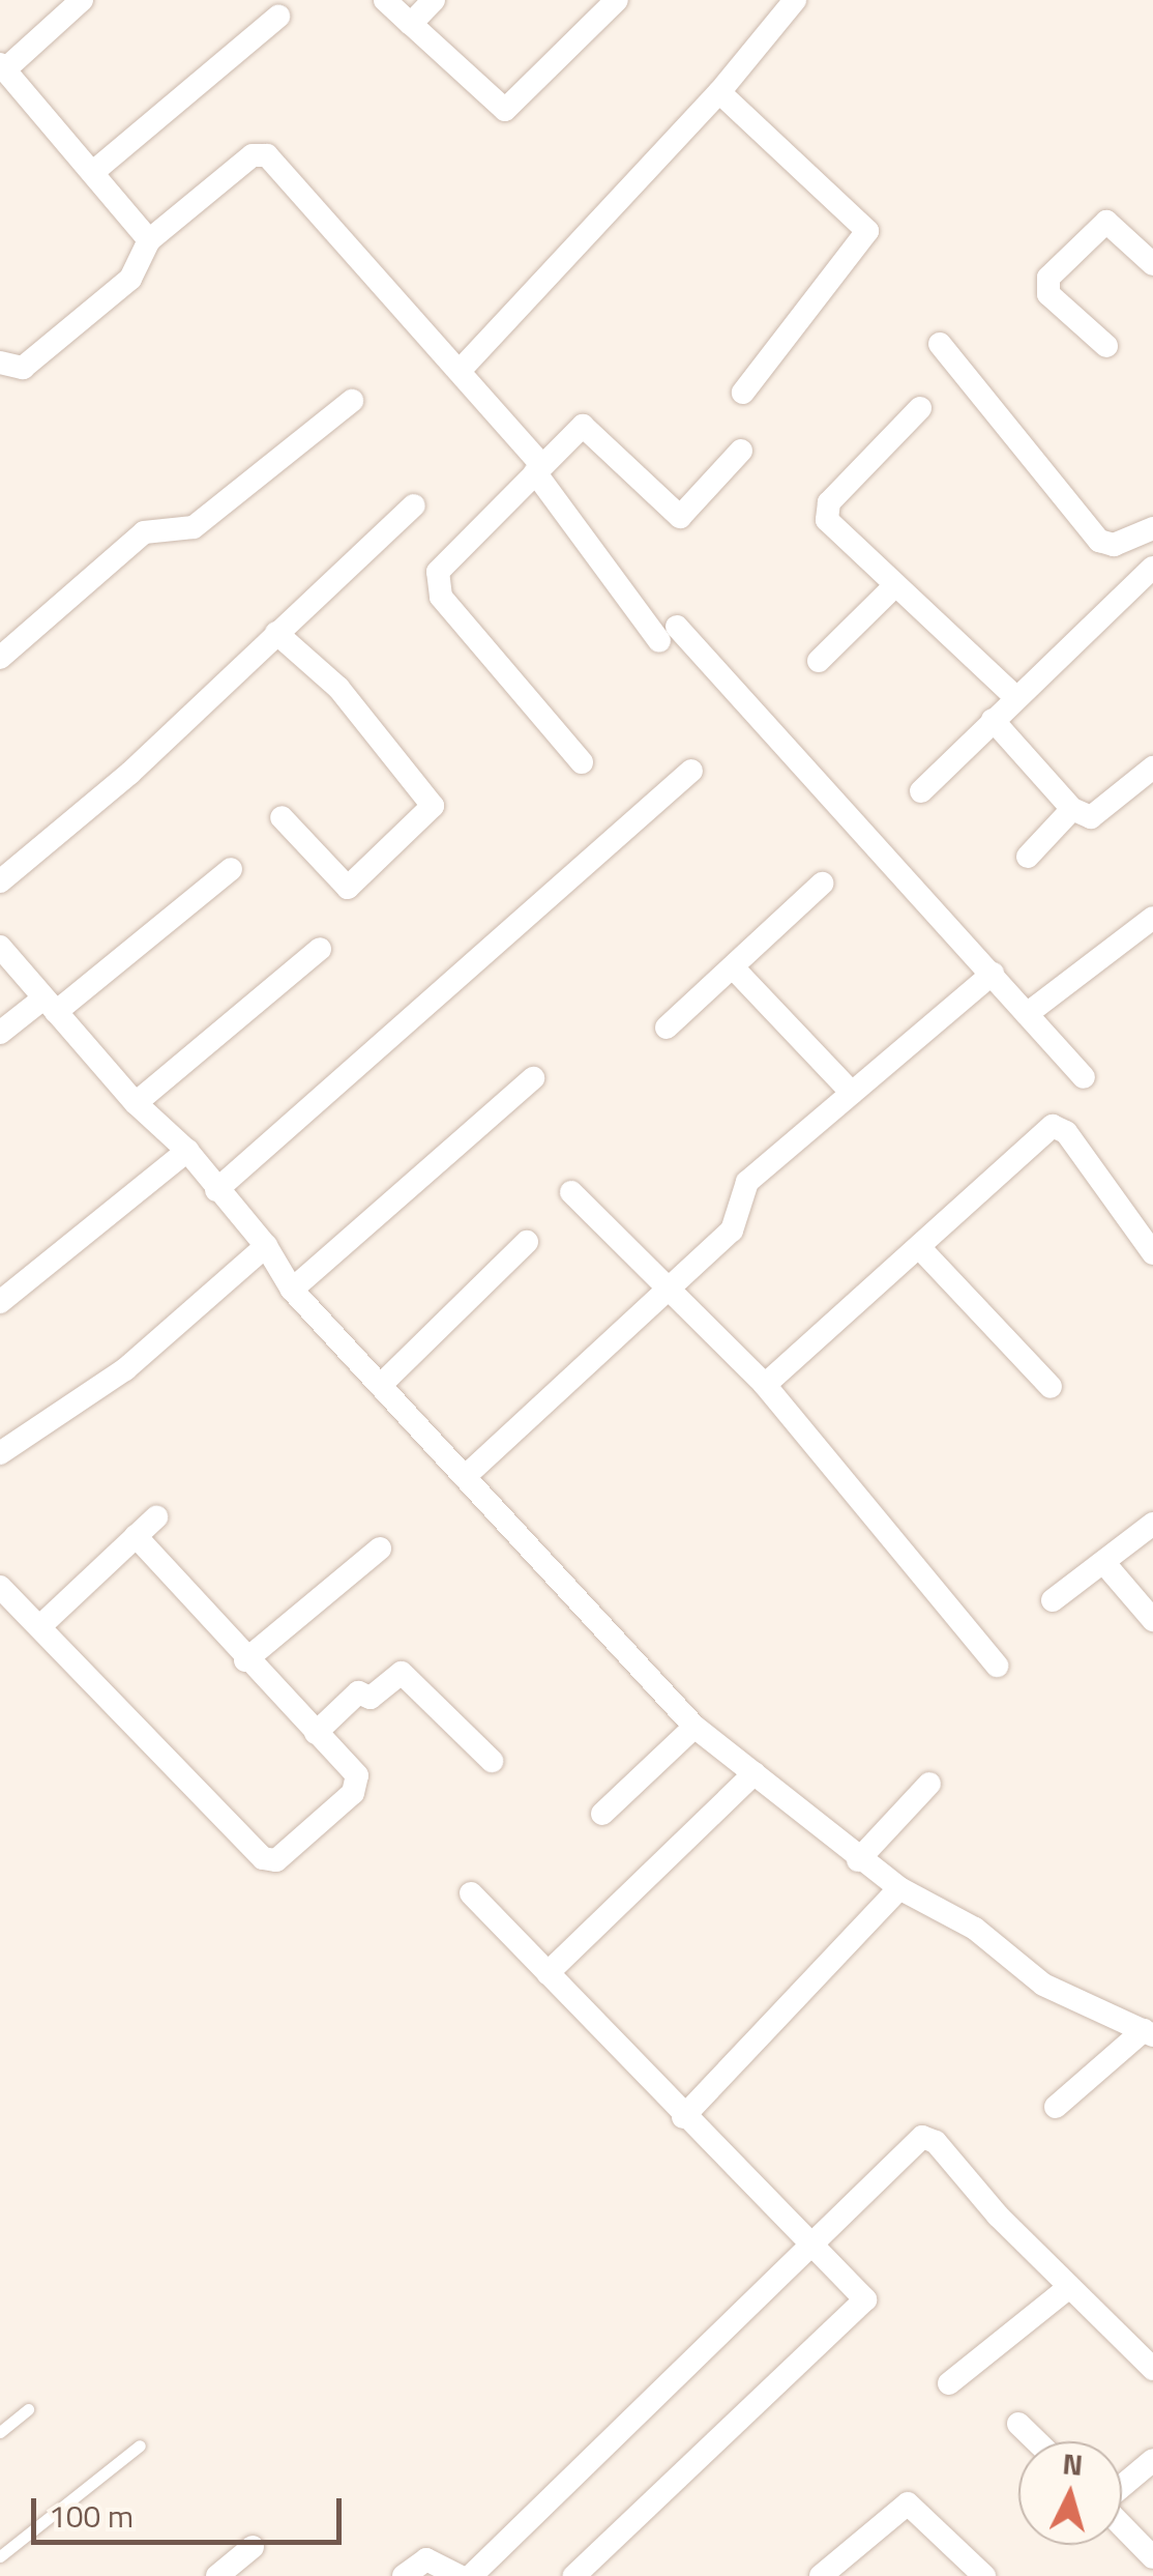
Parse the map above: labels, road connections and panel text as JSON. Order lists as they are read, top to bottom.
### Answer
{
  "scale_bar": "100 m",
  "north": "top"
}
